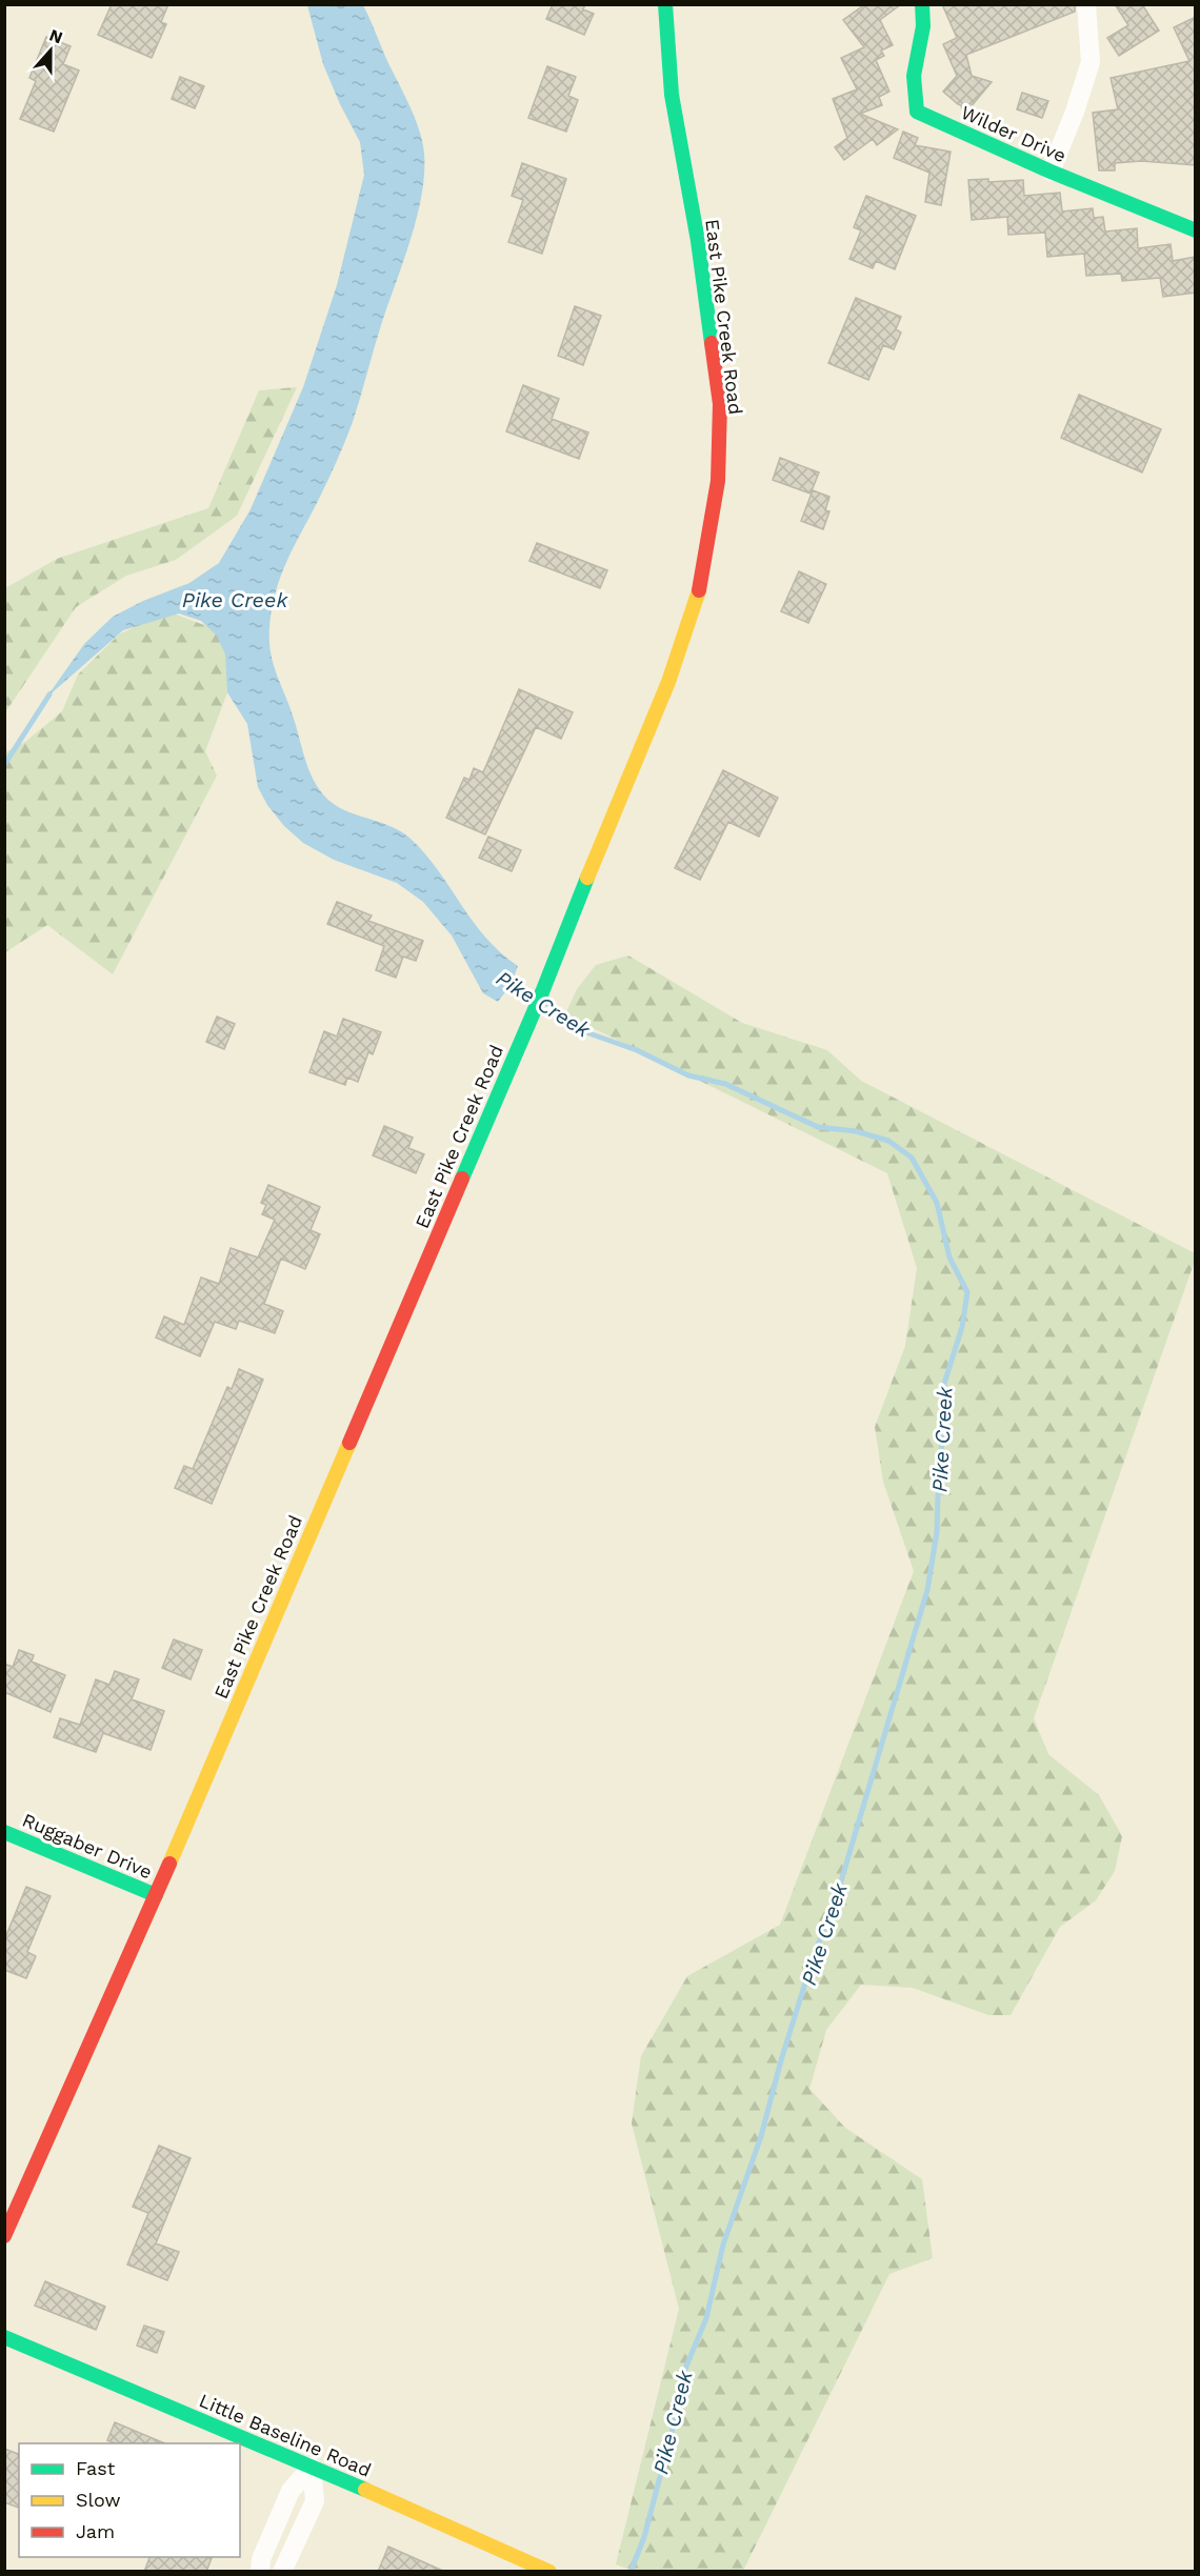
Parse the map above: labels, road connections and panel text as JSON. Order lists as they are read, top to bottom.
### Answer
{
  "streets": {
    "street": [
      "Wilder Drive",
      "East Pike Creek Road",
      "Ruggaber Drive",
      "Little Baseline Road"
    ]
  },
  "crossings": [
    ["East Pike Creek Road", "Ruggaber Drive"]
  ],
  "water": ["Pike Creek"],
  "legend": ["Fast", "Slow", "Jam"],
  "north": "top"
}
